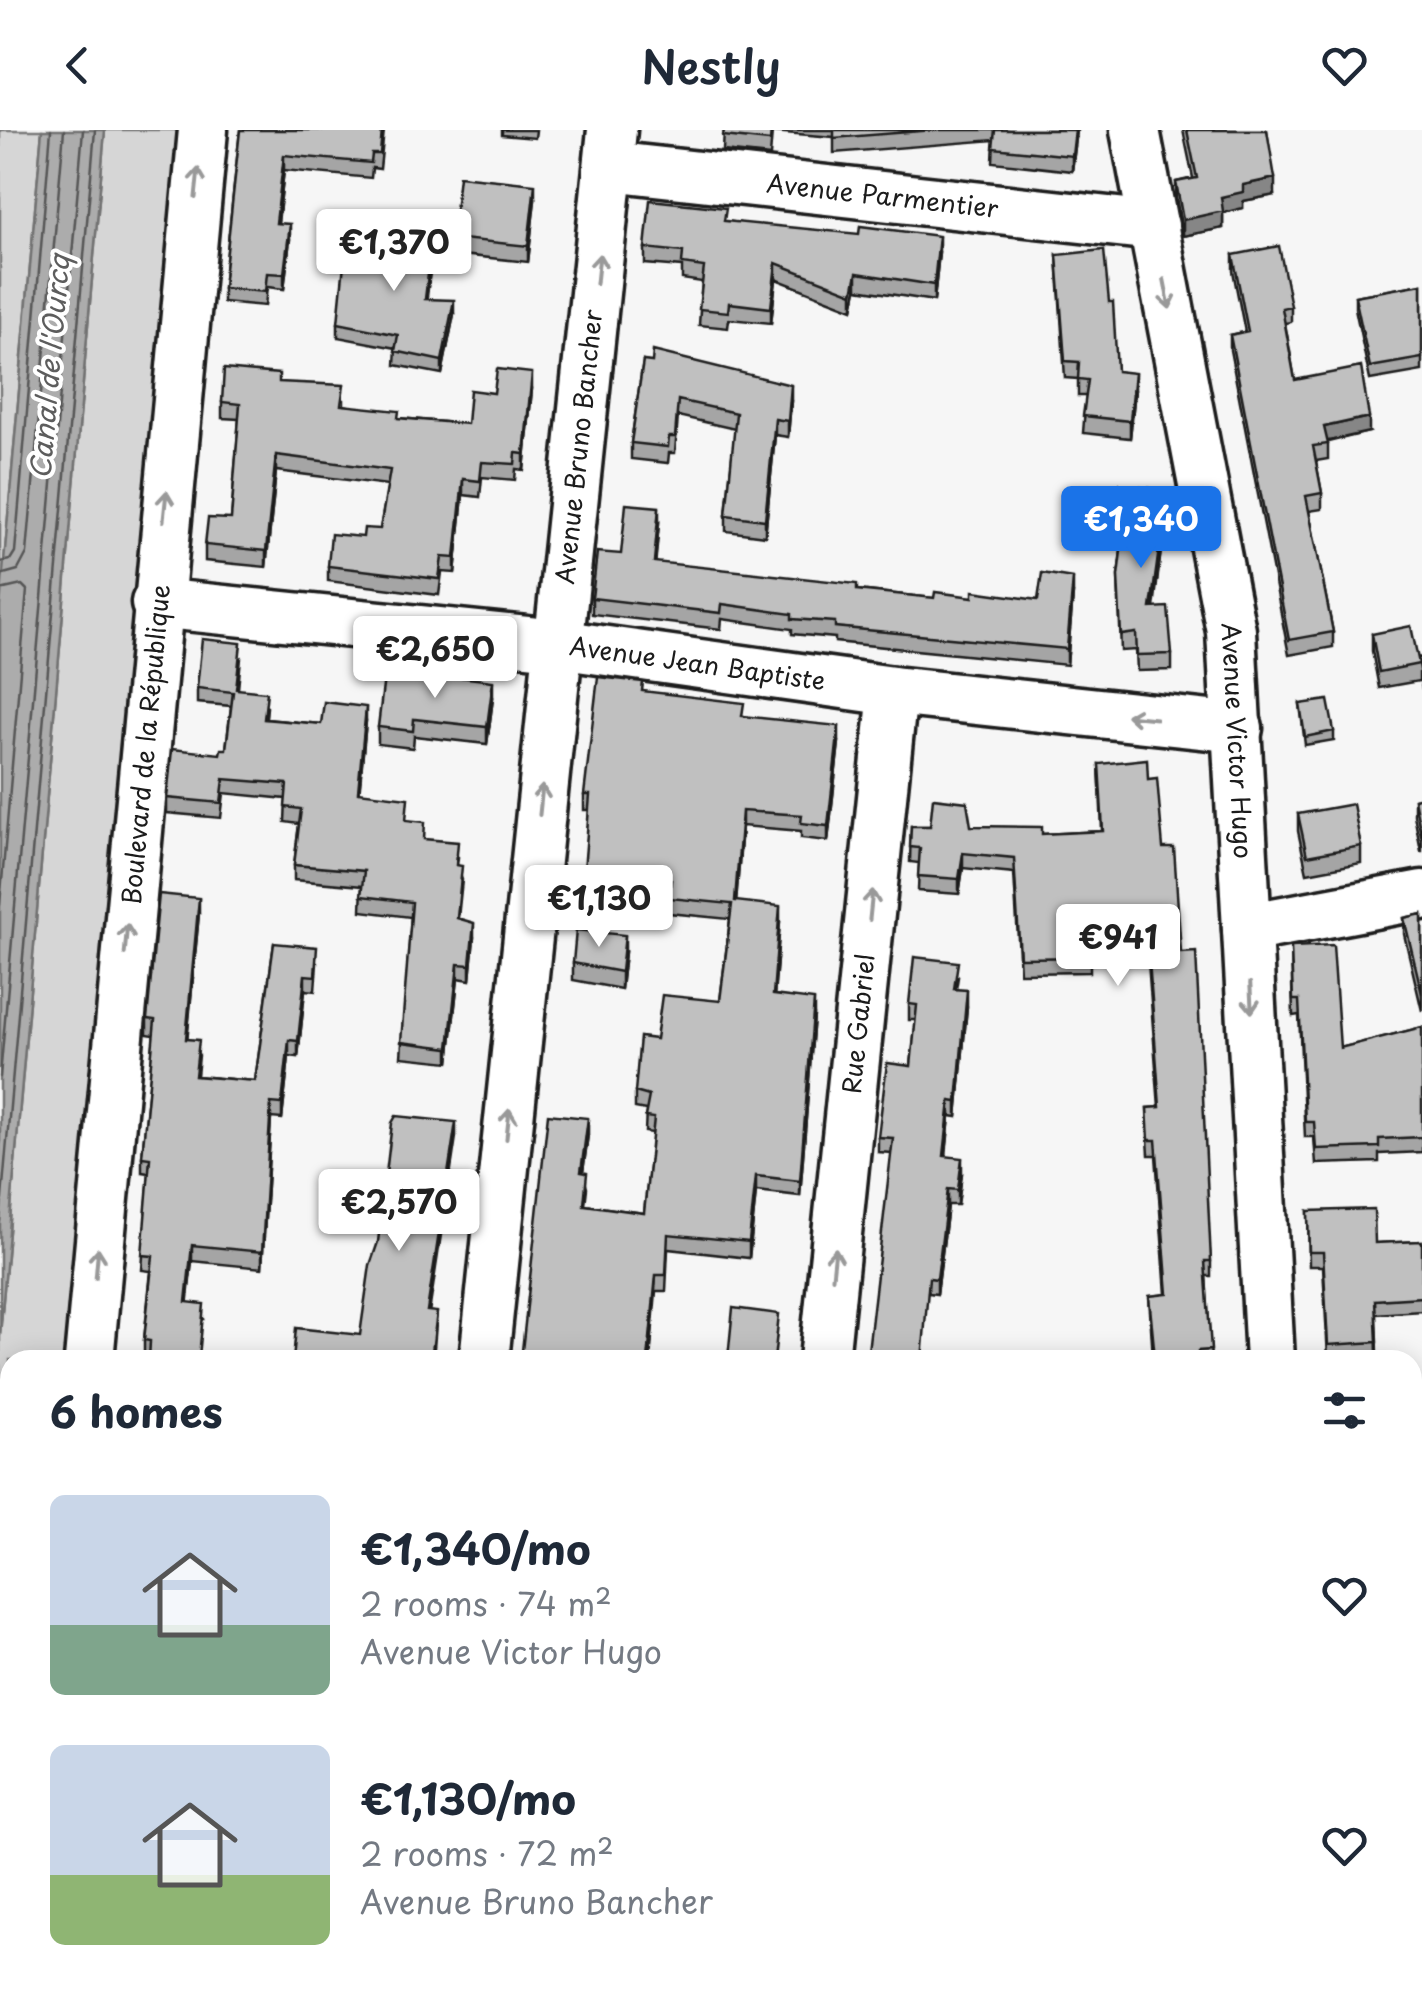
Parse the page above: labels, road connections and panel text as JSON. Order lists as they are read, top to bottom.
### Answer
{
  "streets": {
    "street": [
      "Avenue Parmentier",
      "Avenue Bruno Bancher",
      "Avenue Jean Baptiste",
      "Avenue Victor Hugo",
      "Boulevard de la République",
      "Rue Gabriel"
    ]
  },
  "crossings": [
    ["Avenue Parmentier", "Avenue Bruno Bancher"],
    ["Avenue Parmentier", "Avenue Victor Hugo"],
    ["Avenue Bruno Bancher", "Avenue Jean Baptiste"],
    ["Avenue Jean Baptiste", "Avenue Victor Hugo"],
    ["Avenue Jean Baptiste", "Boulevard de la République"],
    ["Avenue Jean Baptiste", "Rue Gabriel"]
  ],
  "one_way": [
    "Avenue Bruno Bancher",
    "Avenue Victor Hugo",
    "Boulevard de la République",
    "Rue Gabriel"
  ],
  "water": ["Canal de l'Ourcq"],
  "page": {
    "header": "Nestly",
    "price": [
      "€1,370",
      "€1,340",
      "€2,650",
      "€1,130",
      "€941",
      "€2,570"
    ],
    "heading": "6 homes",
    "list": [
      {
        "name": "€1,340/mo",
        "note": "2 rooms · 74 m² · Avenue Victor Hugo"
      },
      {
        "name": "€1,130/mo",
        "note": "2 rooms · 72 m² · Avenue Bruno Bancher"
      }
    ]
  }
}
